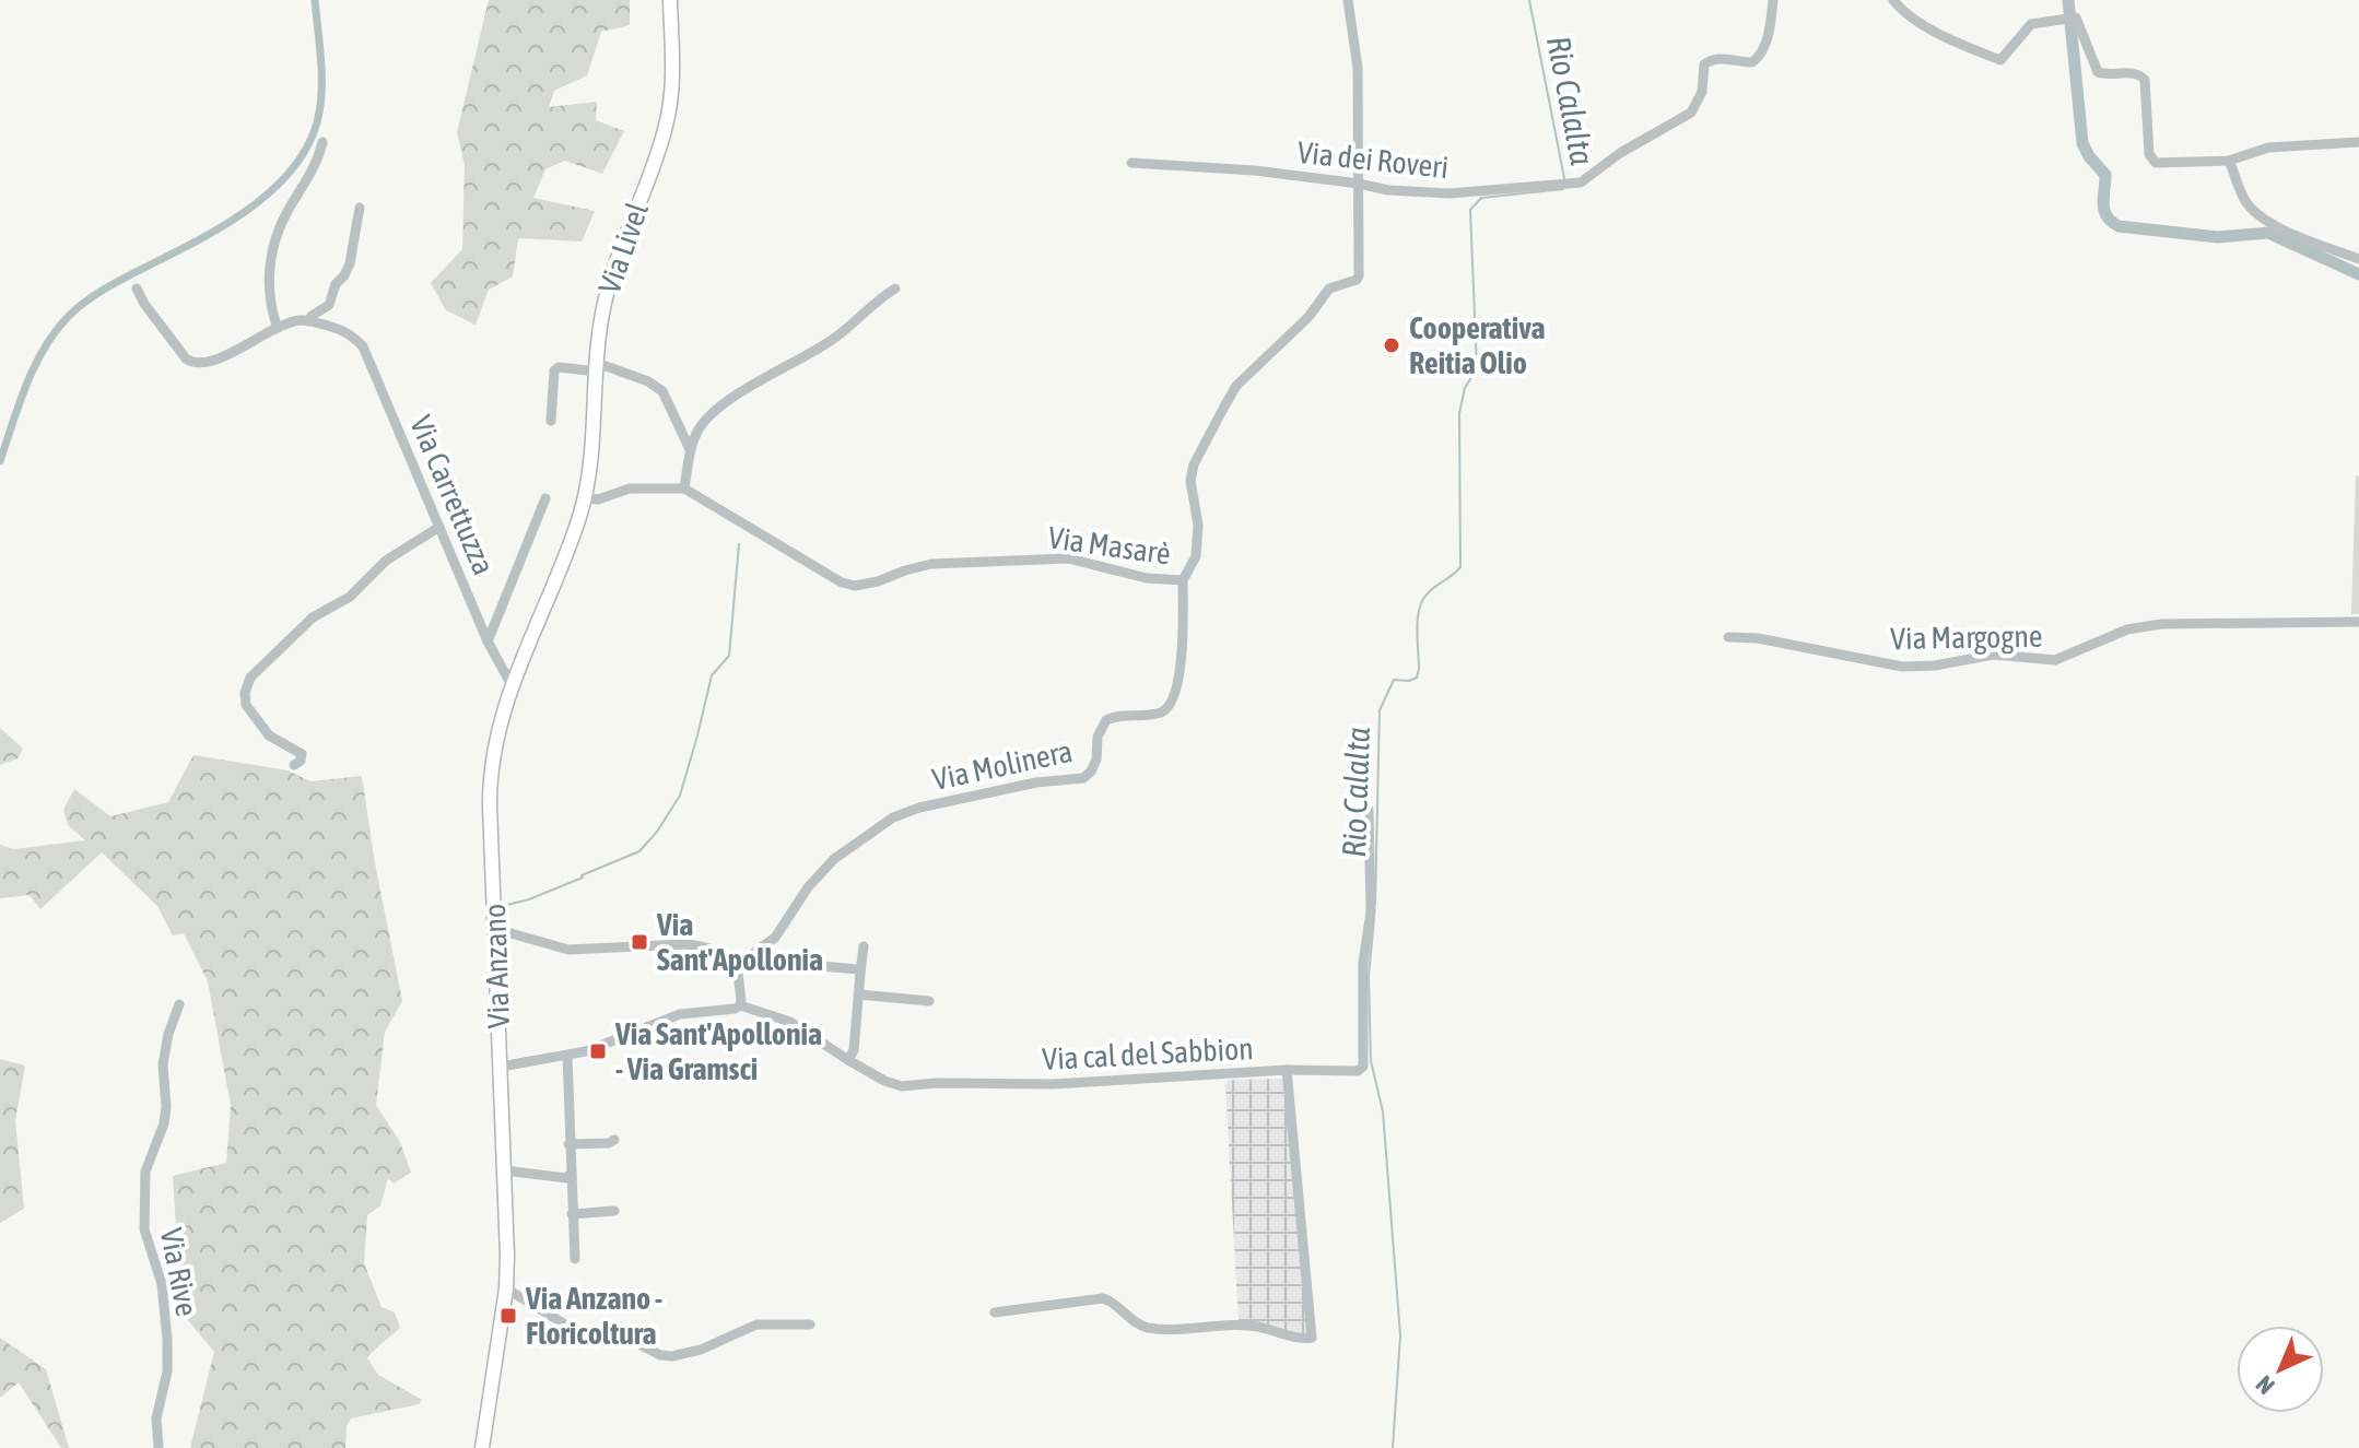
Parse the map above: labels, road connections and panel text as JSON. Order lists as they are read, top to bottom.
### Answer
{
  "streets": {
    "main road": ["Via Livel", "Via Anzano"],
    "street": [
      "Via dei Roveri",
      "Via Carrettuzza",
      "Via Masarè",
      "Via Margogne",
      "Via Molinera",
      "Via cal del Sabbion",
      "Via Rive"
    ]
  },
  "crossings": [
    ["Via dei Roveri", "Via Masarè"],
    ["Via Livel", "Via Anzano"],
    ["Via Carrettuzza", "Via Anzano"],
    ["Via Masarè", "Via Molinera"]
  ],
  "water": ["Rio Calalta"],
  "places": {
    "other": ["Cooperativa Reitia Olio"],
    "transit": ["Via Sant'Apollonia", "Via Sant'Apollonia - Via Gramsci", "Via Anzano - Floricoltura"]
  },
  "north": "bottom left"
}
